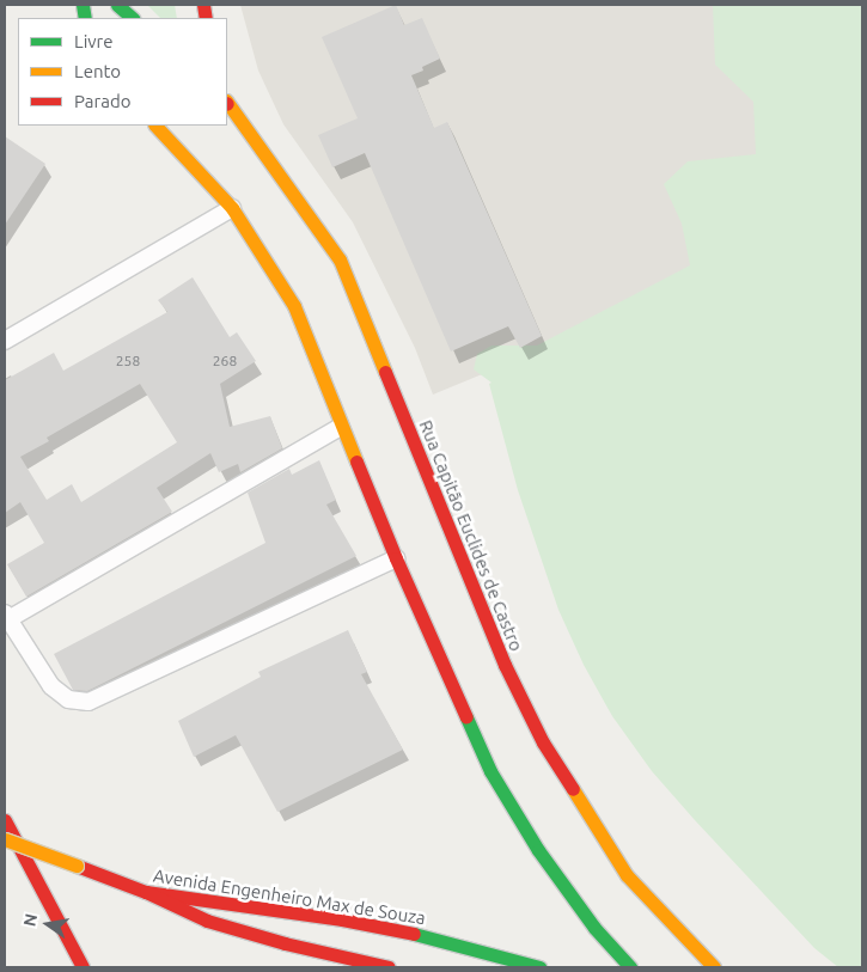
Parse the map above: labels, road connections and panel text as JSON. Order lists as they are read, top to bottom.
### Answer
{
  "streets": {
    "main road": ["Rua Capitão Euclides de Castro", "Avenida Engenheiro Max de Souza"]
  },
  "house_numbers": ["258", "268"],
  "legend": ["Livre", "Lento", "Parado"],
  "north": "left"
}
